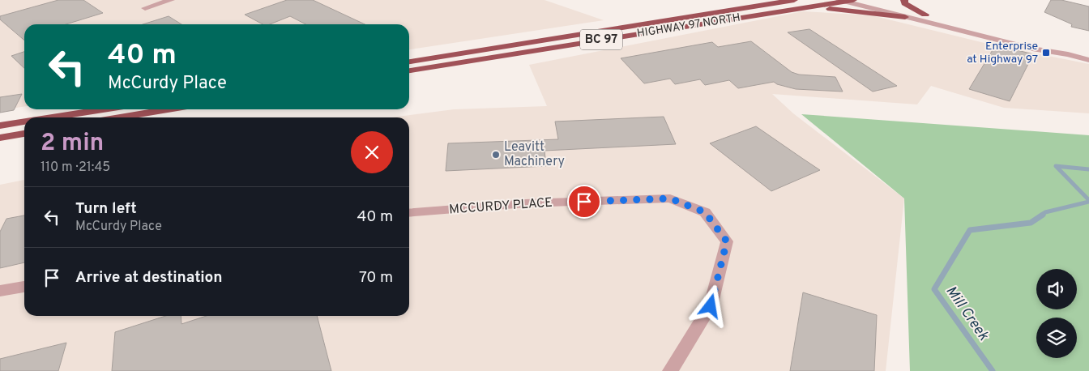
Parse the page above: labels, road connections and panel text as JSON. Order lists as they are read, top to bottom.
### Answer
{
  "streets": {
    "highway": ["HIGHWAY 97 NORTH", "BC 97"],
    "street": ["MCCURDY PLACE"]
  },
  "water": ["Mill Creek"],
  "places": {
    "transit": ["Enterprise at Highway 97"],
    "other": ["Leavitt Machinery"]
  },
  "page": {
    "turn": ["40 m", "McCurdy Place"],
    "heading": ["2 min", "110 m · 21:45"],
    "list": [
      {
        "name": "Turn left",
        "note": "McCurdy Place",
        "value": "40 m"
      },
      {
        "name": "Arrive at destination",
        "value": "70 m"
      }
    ]
  }
}
